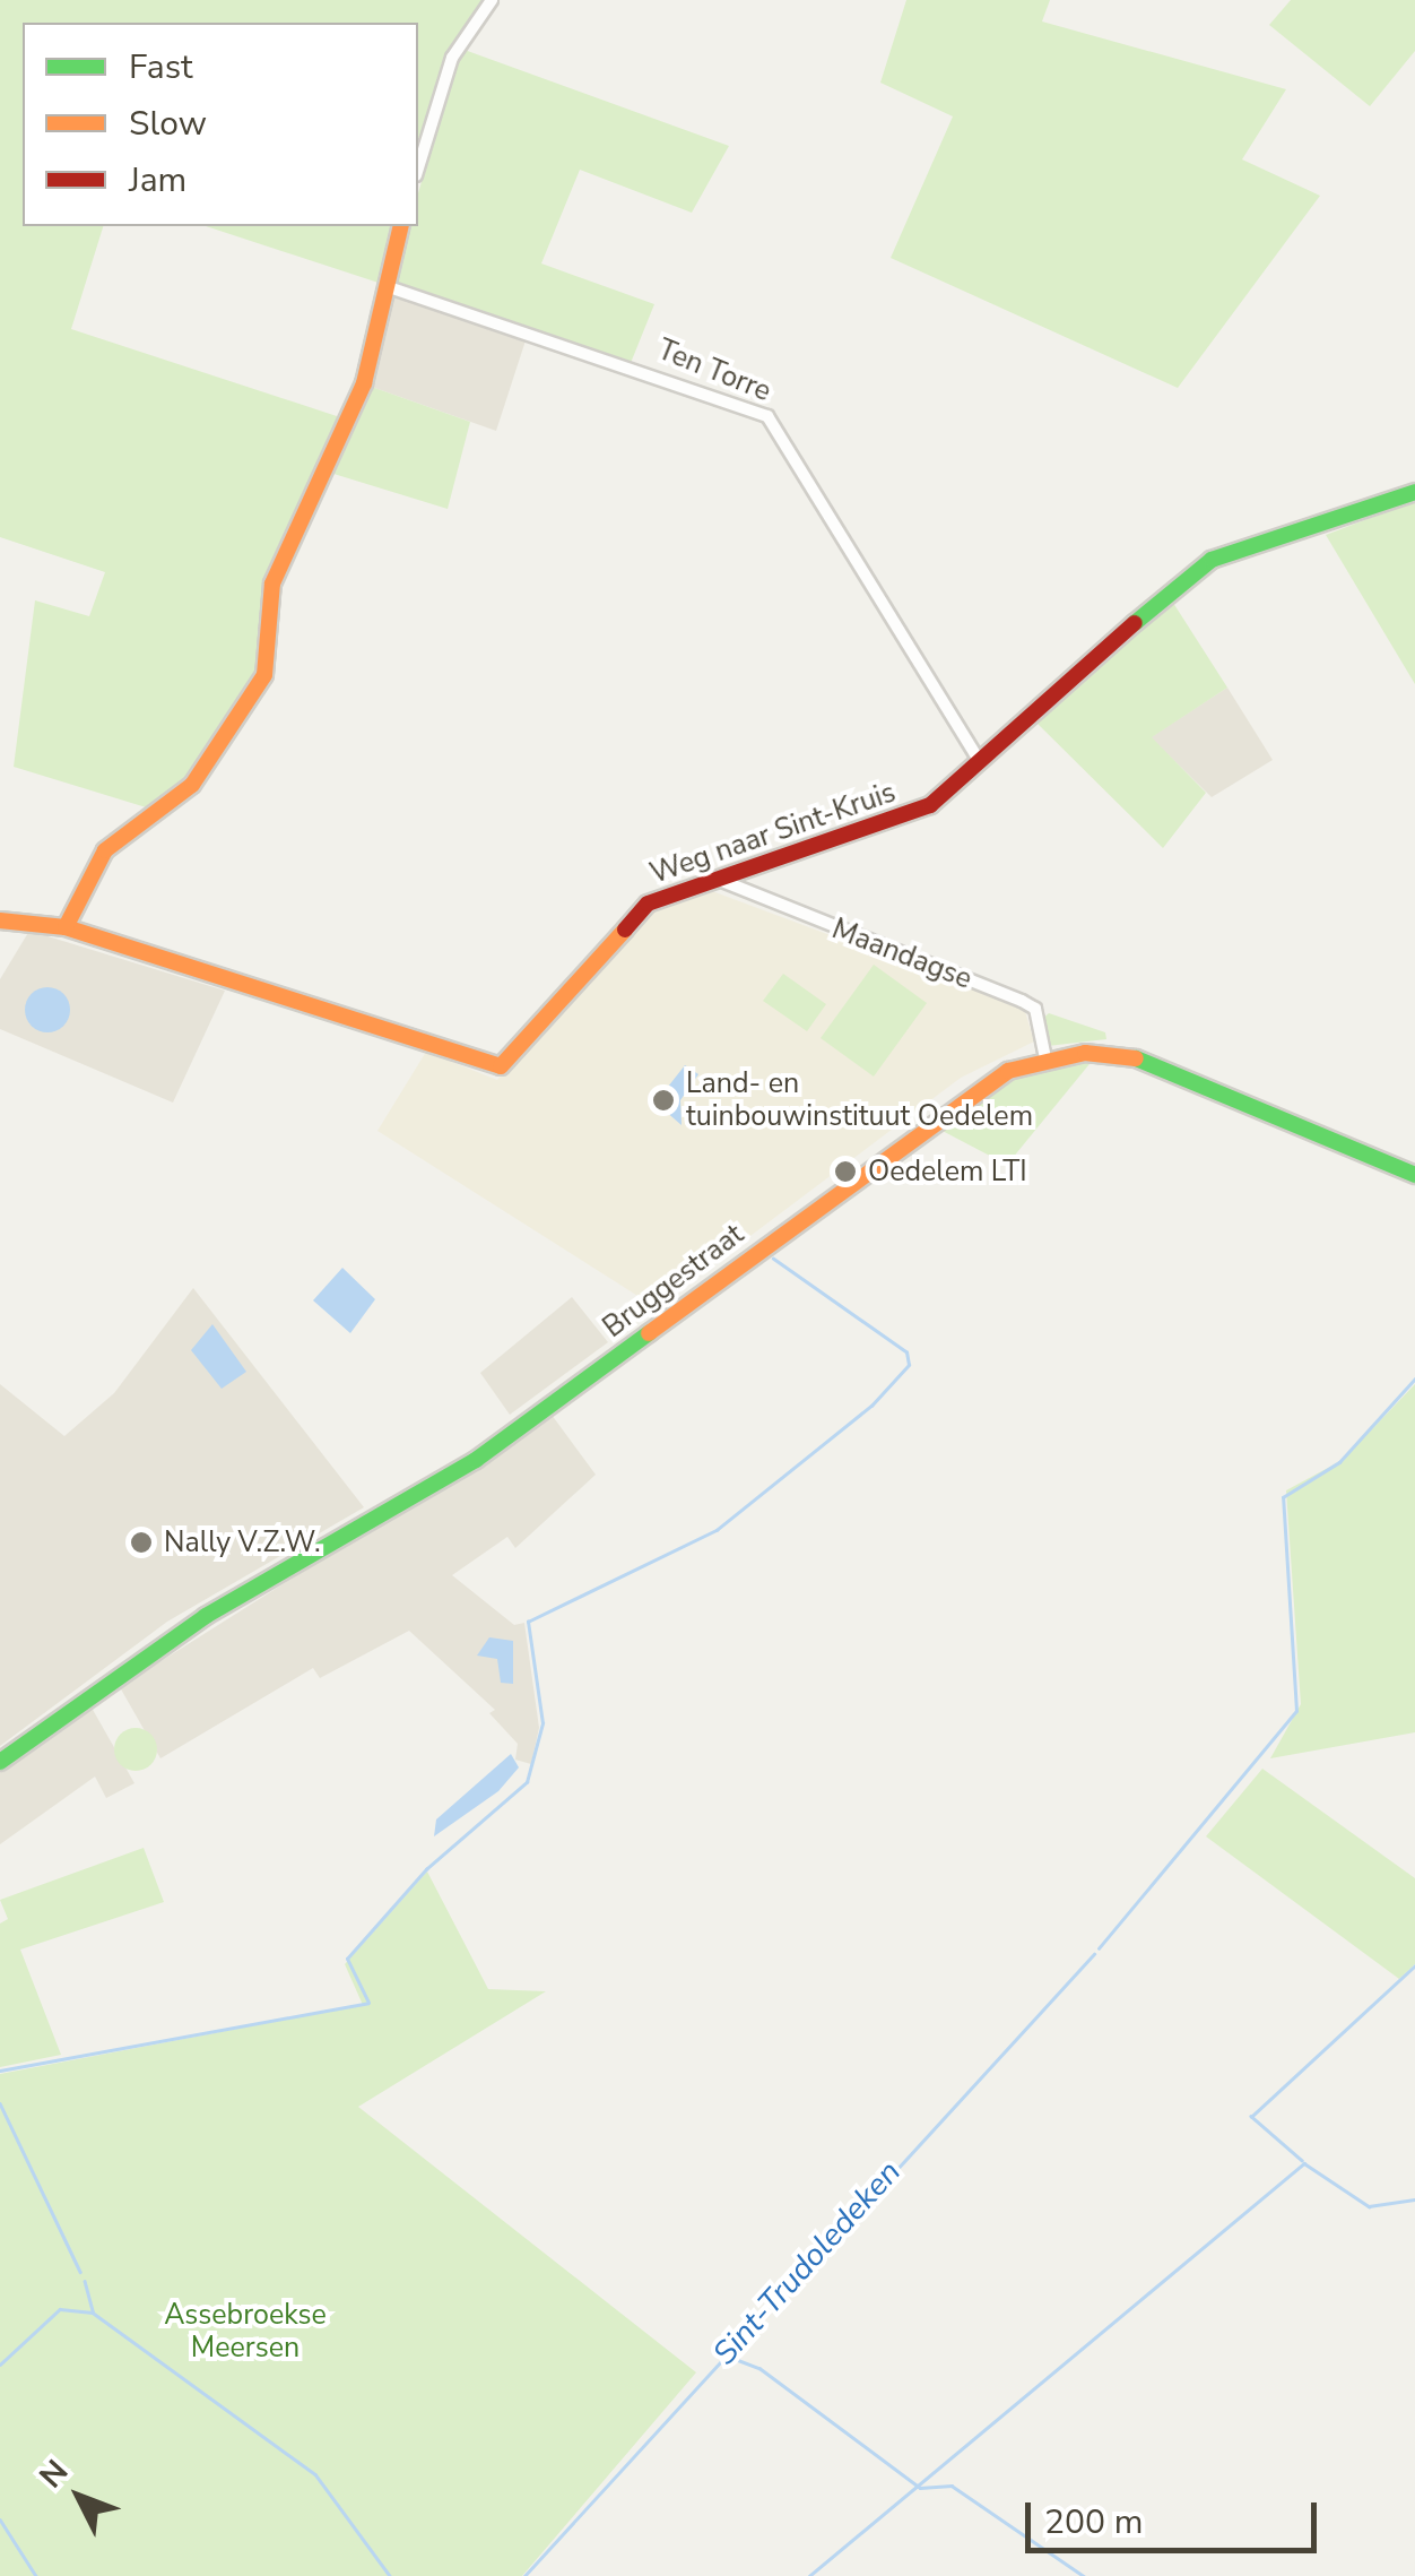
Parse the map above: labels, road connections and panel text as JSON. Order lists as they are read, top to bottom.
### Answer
{
  "streets": {
    "street": [
      "Ten Torre",
      "Weg naar Sint-Kruis",
      "Maandagse",
      "Bruggestraat"
    ]
  },
  "crossings": [
    ["Ten Torre", "Weg naar Sint-Kruis"],
    ["Weg naar Sint-Kruis", "Maandagse"],
    ["Maandagse", "Bruggestraat"]
  ],
  "water": ["Sint-Trudoledeken"],
  "parks": ["Assebroekse Meersen"],
  "places": ["Land- en tuinbouwinstituut Oedelem", "Oedelem LTI", "Nally V.Z.W."],
  "legend": ["Fast", "Slow", "Jam"],
  "scale_bar": "200 m",
  "north": "top left"
}
